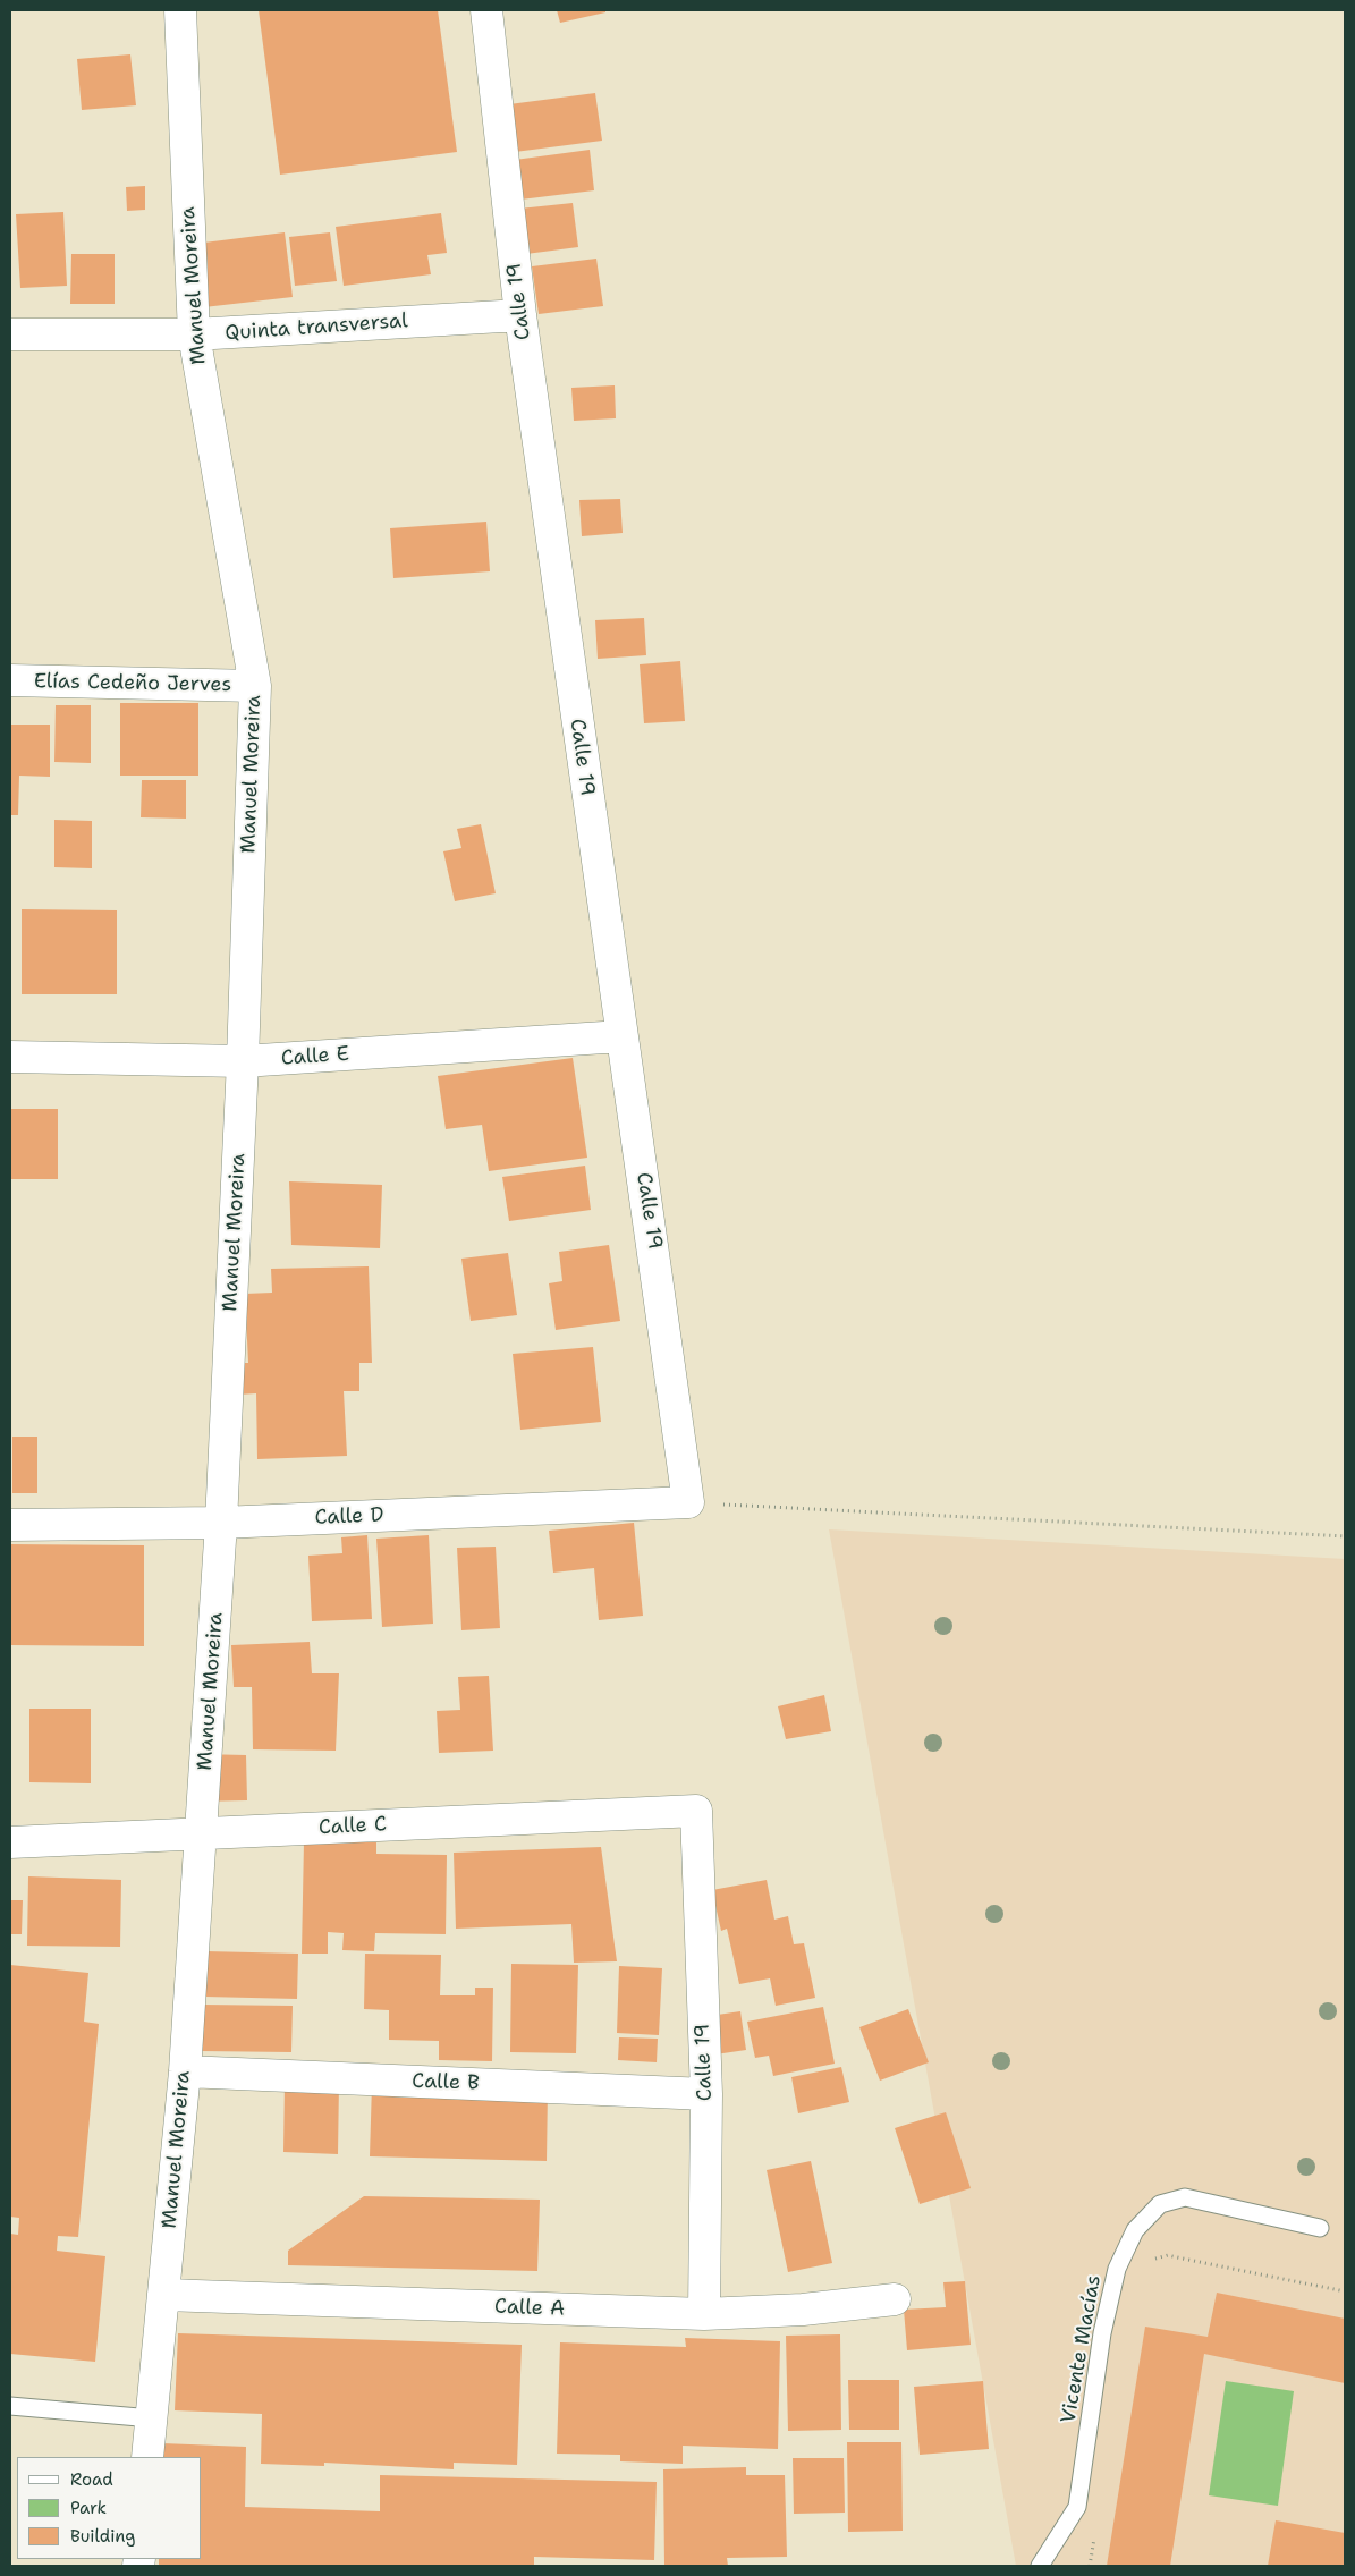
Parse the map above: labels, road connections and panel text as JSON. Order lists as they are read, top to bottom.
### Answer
{
  "streets": {
    "street": [
      "Manuel Moreira",
      "Calle 19",
      "Quinta transversal",
      "Elías Cedeño Jerves",
      "Calle E",
      "Calle D",
      "Calle C",
      "Calle B",
      "Calle A"
    ],
    "lane": ["Vicente Macías"]
  },
  "crossings": [
    ["Manuel Moreira", "Quinta transversal"],
    ["Manuel Moreira", "Elías Cedeño Jerves"],
    ["Manuel Moreira", "Calle E"],
    ["Manuel Moreira", "Calle D"],
    ["Manuel Moreira", "Calle C"],
    ["Manuel Moreira", "Calle B"],
    ["Manuel Moreira", "Calle A"],
    ["Calle 19", "Quinta transversal"],
    ["Calle 19", "Calle E"],
    ["Calle 19", "Calle D"],
    ["Calle 19", "Calle C"],
    ["Calle 19", "Calle B"],
    ["Calle 19", "Calle A"]
  ],
  "legend": ["Road", "Park", "Building"]
}
